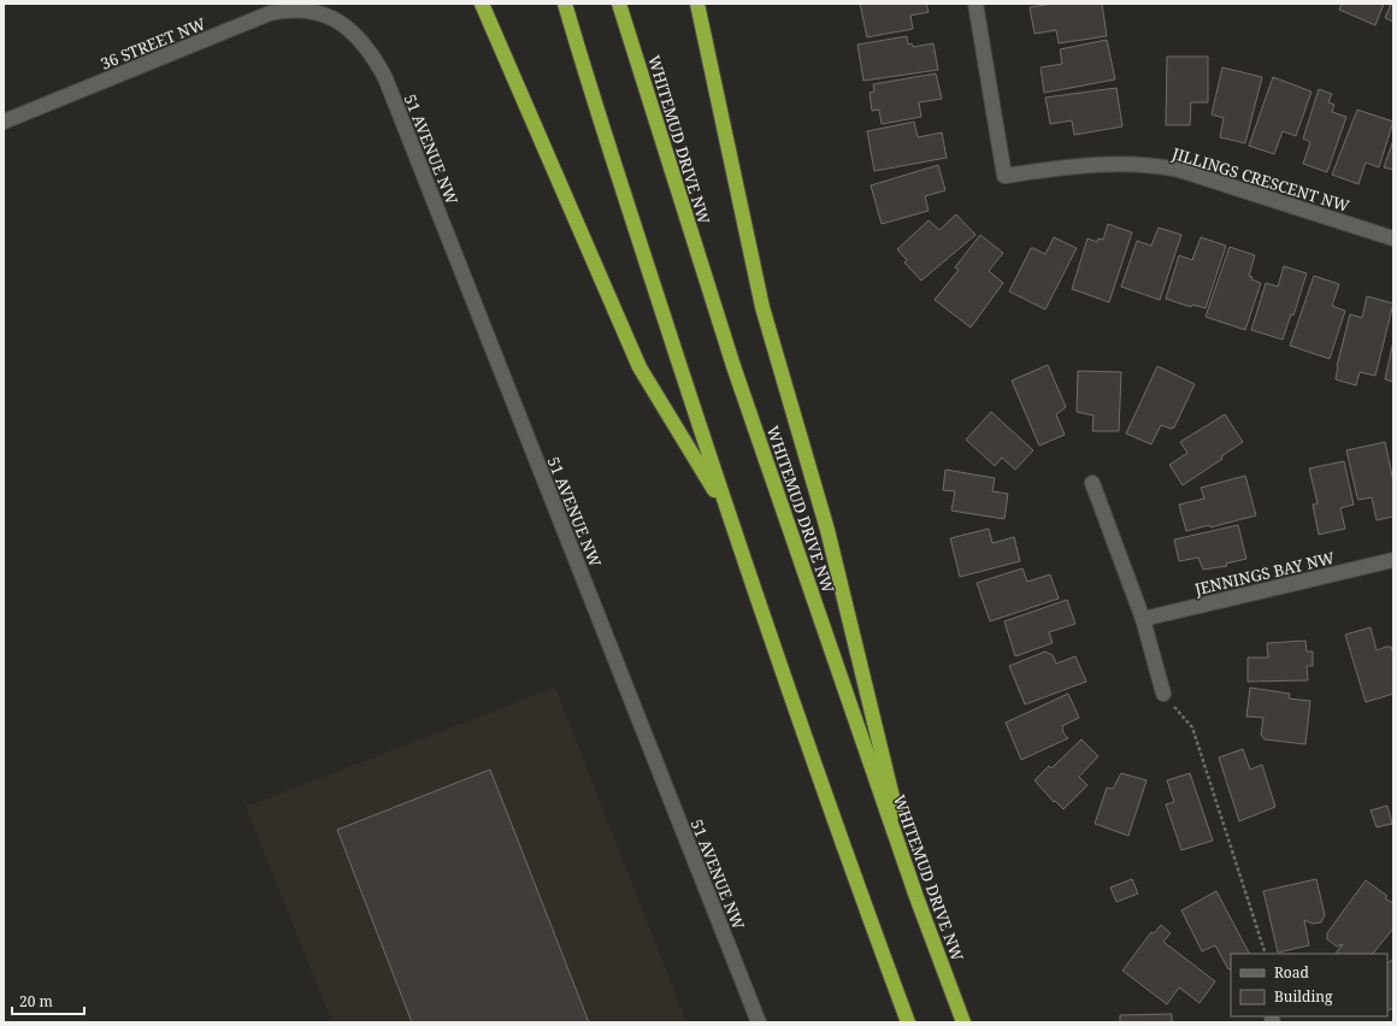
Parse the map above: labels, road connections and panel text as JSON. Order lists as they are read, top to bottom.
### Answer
{
  "streets": {
    "highway": ["WHITEMUD DRIVE NW"],
    "street": [
      "36 STREET NW",
      "51 AVENUE NW",
      "JILLINGS CRESCENT NW",
      "JENNINGS BAY NW"
    ]
  },
  "crossings": [
    ["36 STREET NW", "51 AVENUE NW"]
  ],
  "legend": ["Road", "Building"],
  "scale_bar": "20 m"
}
